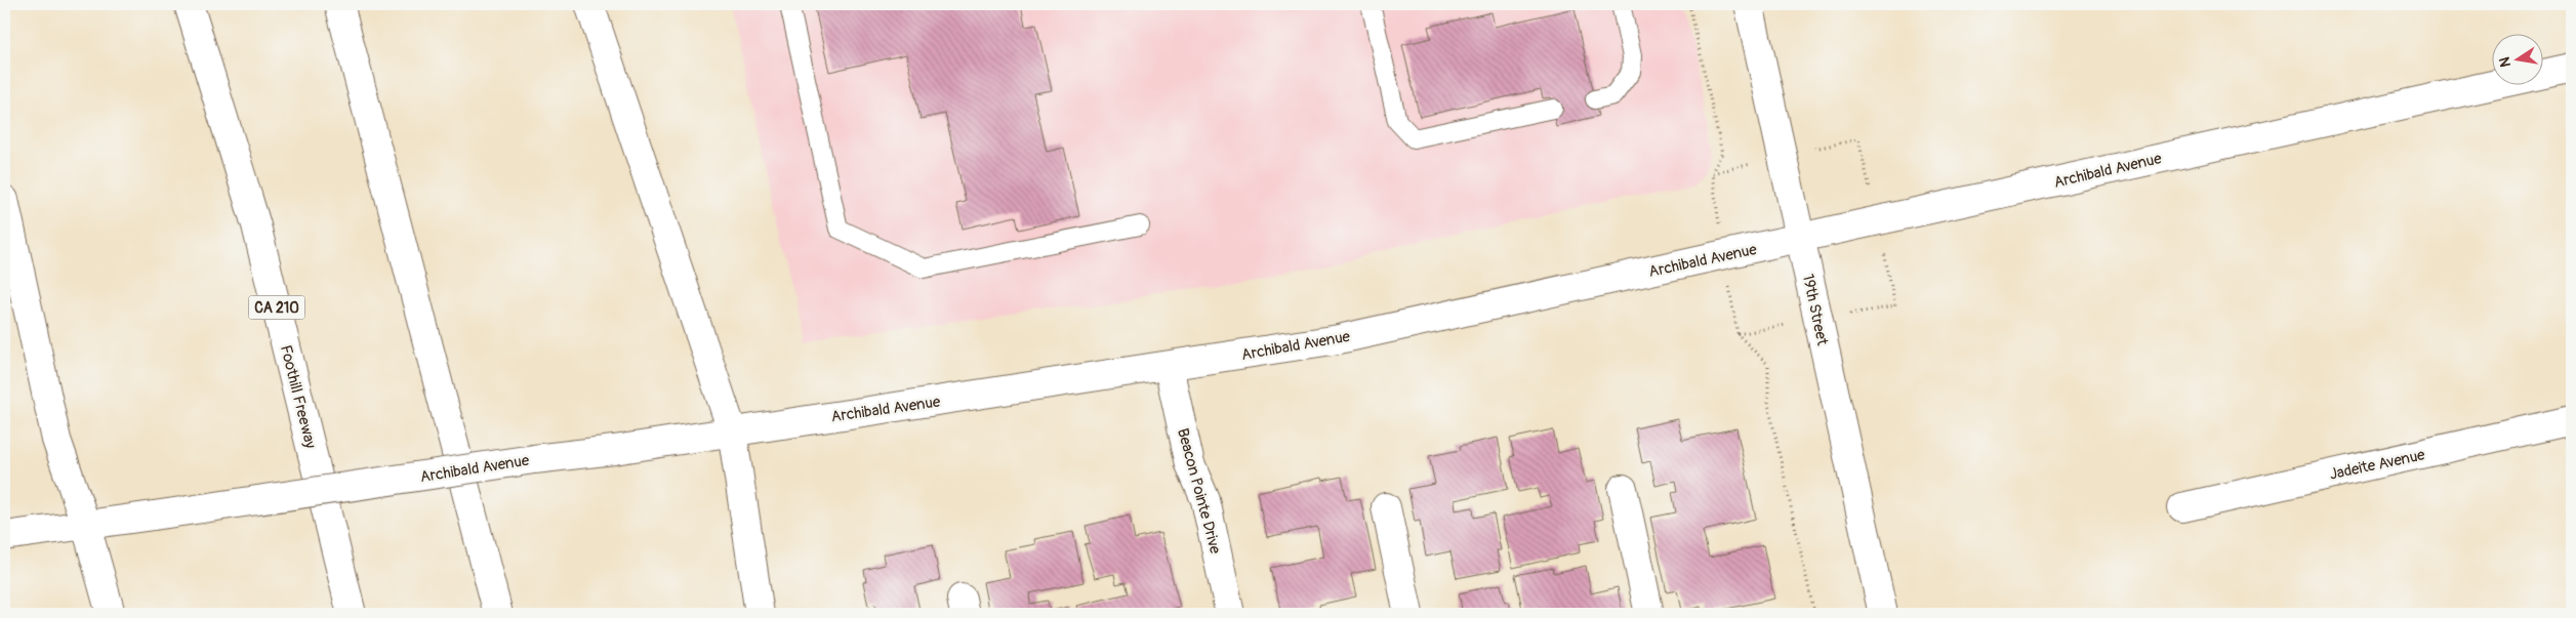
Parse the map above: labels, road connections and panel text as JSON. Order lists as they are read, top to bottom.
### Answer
{
  "streets": {
    "main road": [
      "Archibald Avenue",
      "CA 210",
      "19th Street",
      "Foothill Freeway",
      "Jadeite Avenue",
      "Beacon Pointe Drive"
    ]
  },
  "crossings": [
    ["Archibald Avenue", "19th Street"],
    ["Archibald Avenue", "Beacon Pointe Drive"]
  ],
  "north": "left"
}
